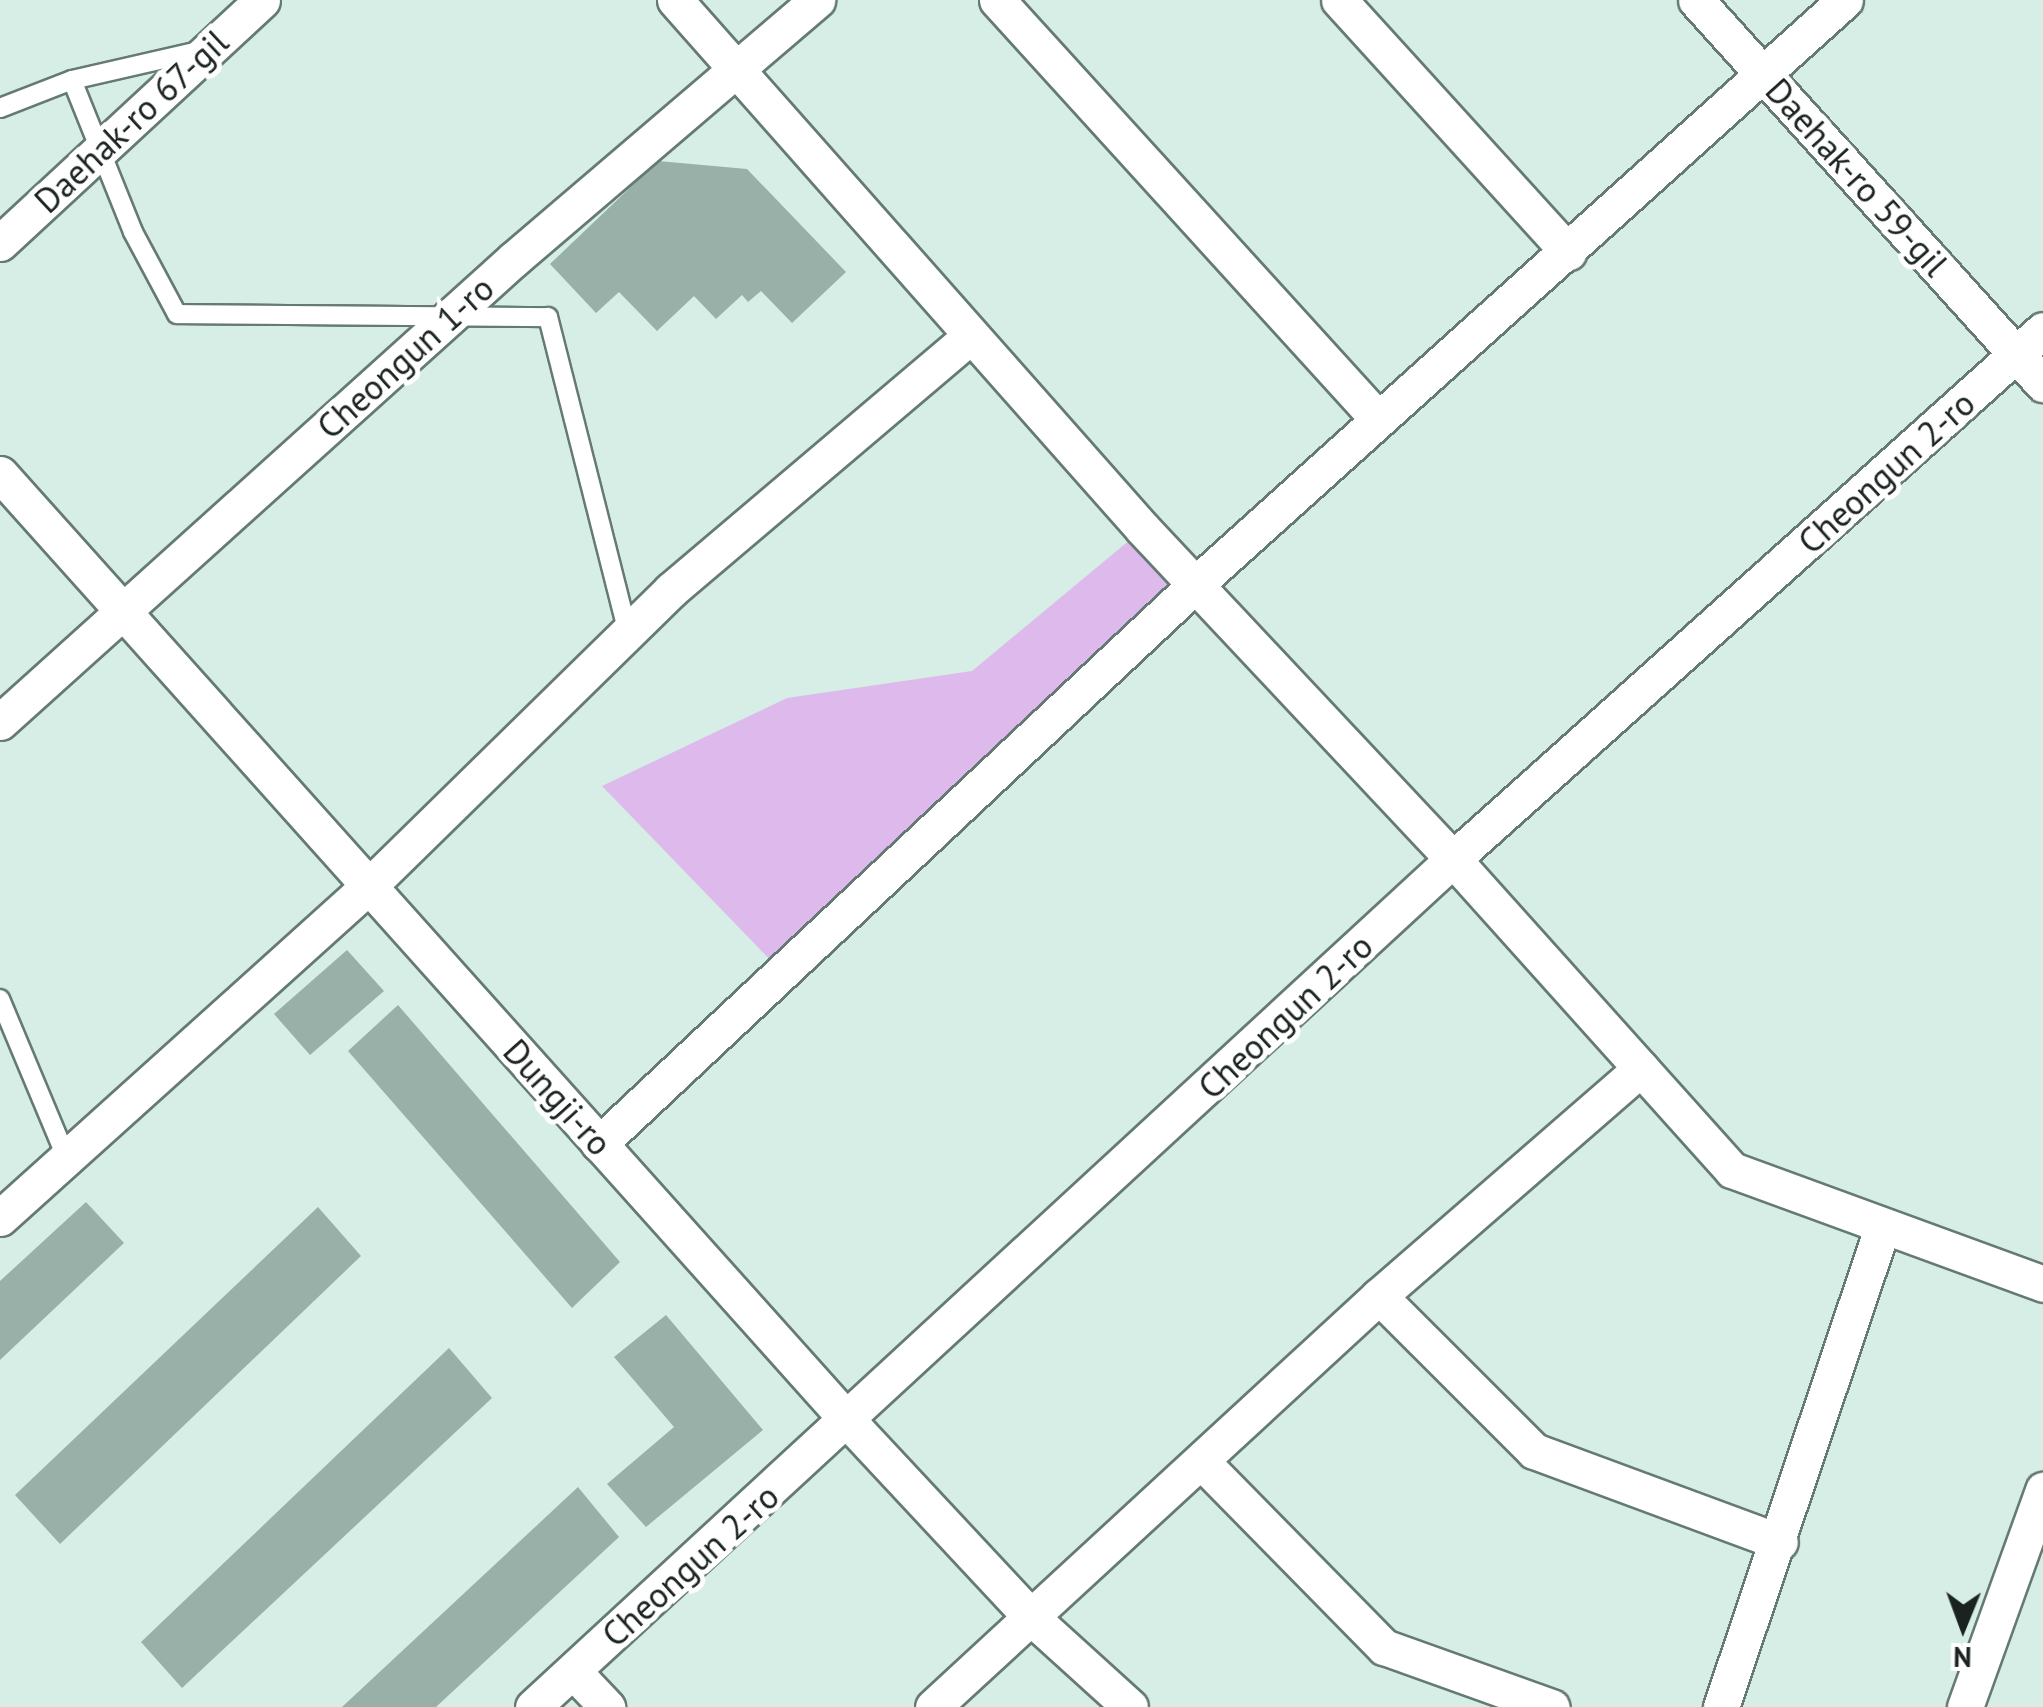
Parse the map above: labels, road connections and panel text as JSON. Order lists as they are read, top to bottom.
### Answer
{
  "streets": {
    "street": [
      "Daehak-ro 67-gil",
      "Daehak-ro 59-gil",
      "Cheongun 1-ro",
      "Cheongun 2-ro",
      "Dungji-ro"
    ]
  },
  "crossings": [
    ["Daehak-ro 59-gil", "Cheongun 2-ro"],
    ["Cheongun 1-ro", "Dungji-ro"],
    ["Cheongun 2-ro", "Dungji-ro"]
  ],
  "north": "bottom"
}
